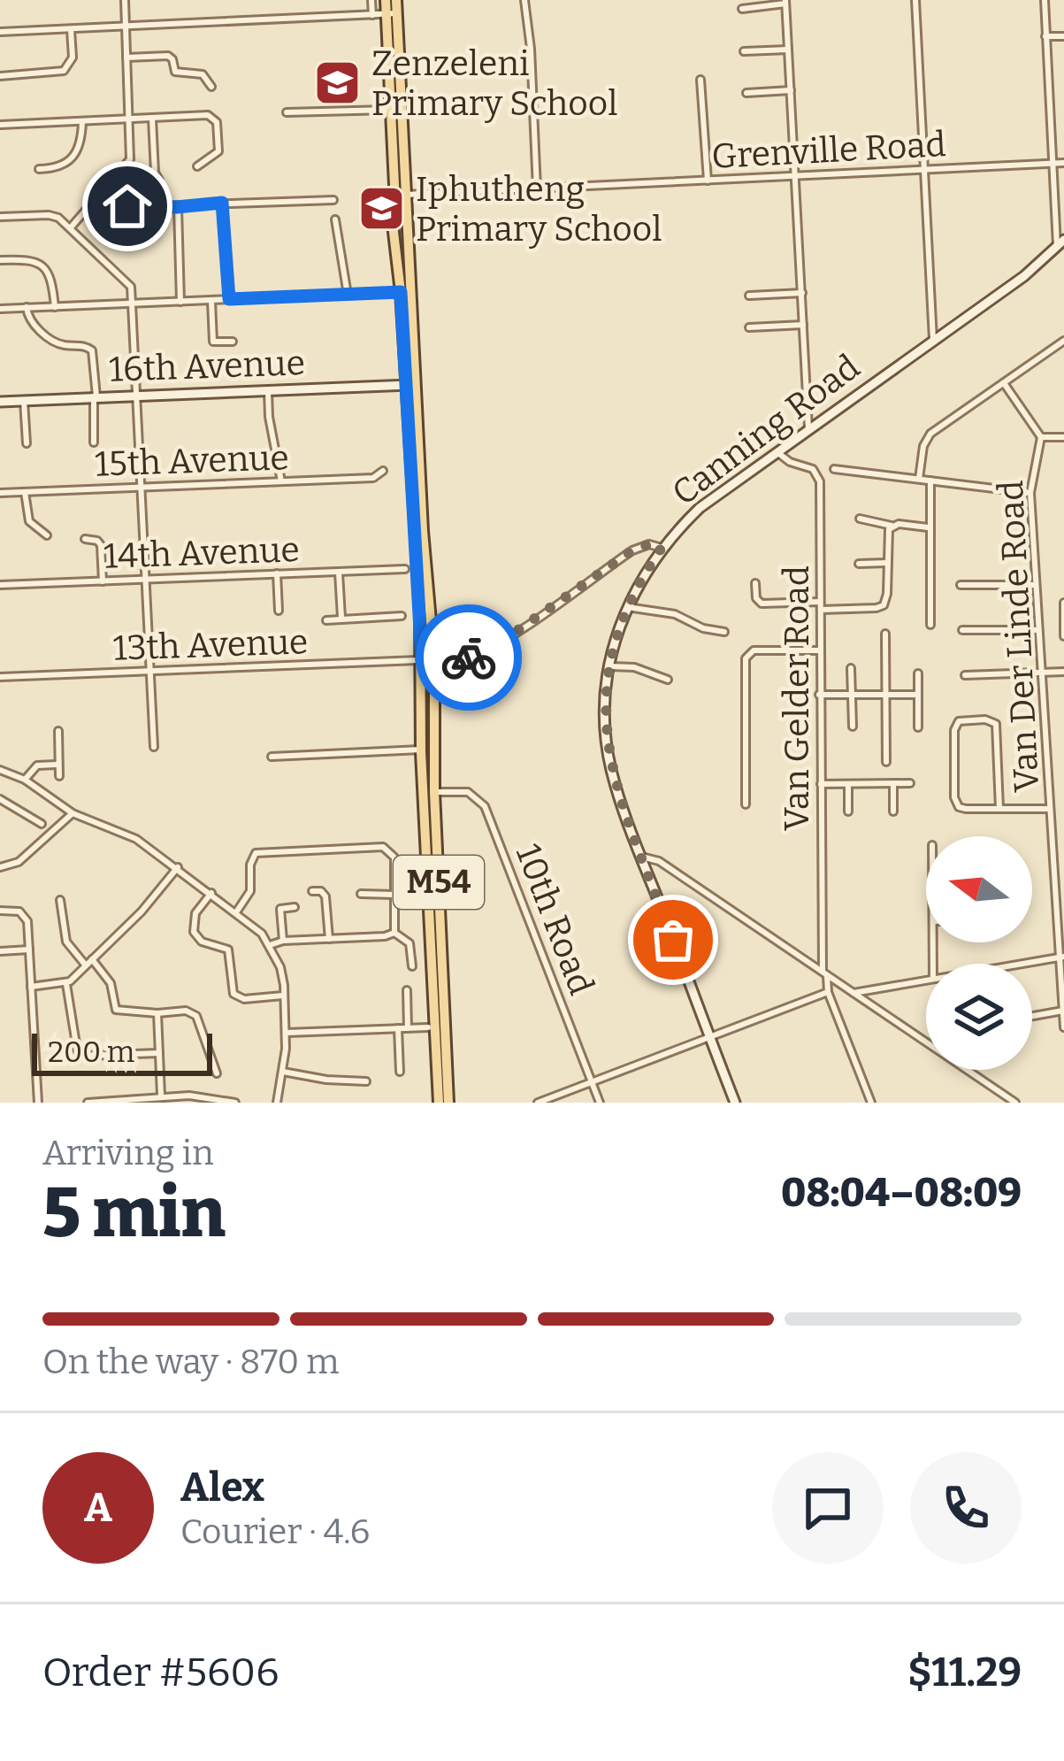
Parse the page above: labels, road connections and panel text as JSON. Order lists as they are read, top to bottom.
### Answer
{
  "streets": {
    "main road": ["16th Avenue", "Canning Road", "M54"],
    "street": [
      "Grenville Road",
      "15th Avenue",
      "14th Avenue",
      "Van Der Linde Road",
      "13th Avenue",
      "Van Gelder Road",
      "10th Road"
    ]
  },
  "crossings": [
    ["Grenville Road", "M54"],
    ["16th Avenue", "M54"],
    ["Canning Road", "13th Avenue"],
    ["Canning Road", "Van Gelder Road"],
    ["Canning Road", "M54"],
    ["13th Avenue", "M54"],
    ["M54", "10th Road"]
  ],
  "places": {
    "school or university": ["Zenzeleni Primary School", "Iphutheng Primary School"]
  },
  "scale_bar": "200 m",
  "north": "left",
  "page": {
    "scale": "200 m",
    "heading": ["5 min", "Arriving in", "08:04–08:09"],
    "panel": [
      "Alex",
      "Courier · 4.6",
      "Order #5606",
      "$11.29"
    ],
    "bar": "On the way · 870 m",
    "round": "A"
  }
}
